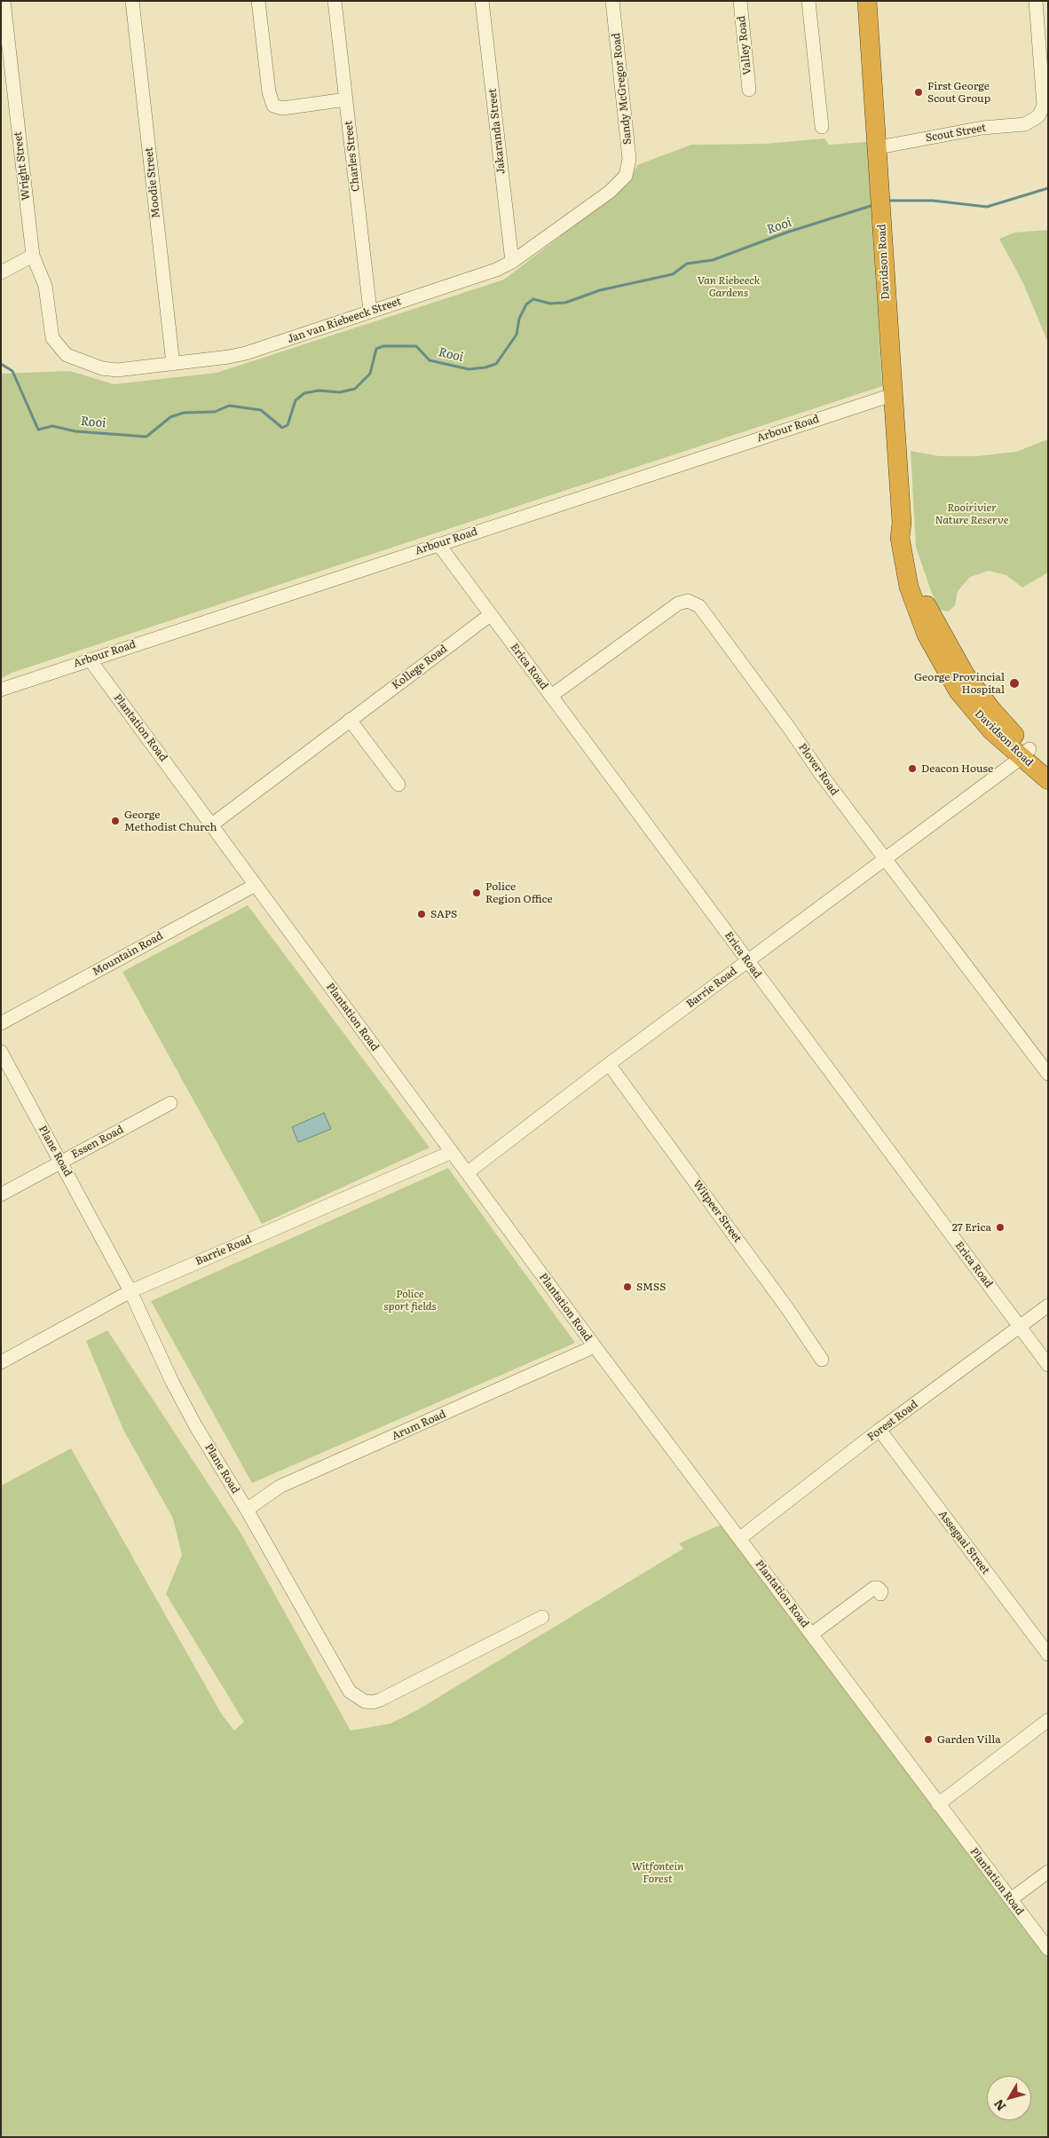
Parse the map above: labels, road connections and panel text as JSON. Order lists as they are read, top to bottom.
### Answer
{
  "streets": {
    "highway": ["Davidson Road"],
    "street": [
      "Valley Road",
      "Sandy McGregor Road",
      "Jakaranda Street",
      "Scout Street",
      "Charles Street",
      "Wright Street",
      "Moodie Street",
      "Jan van Riebeeck Street",
      "Arbour Road",
      "Erica Road",
      "Kollege Road",
      "Plantation Road",
      "Plover Road",
      "Mountain Road",
      "Barrie Road",
      "Essen Road",
      "Plane Road",
      "Witpeer Street",
      "Forest Road",
      "Arum Road",
      "Assegaai Street"
    ]
  },
  "crossings": [
    ["Sandy McGregor Road", "Jan van Riebeeck Street"],
    ["Jakaranda Street", "Jan van Riebeeck Street"],
    ["Scout Street", "Davidson Road"],
    ["Charles Street", "Jan van Riebeeck Street"],
    ["Wright Street", "Jan van Riebeeck Street"],
    ["Moodie Street", "Jan van Riebeeck Street"],
    ["Davidson Road", "Arbour Road"],
    ["Davidson Road", "Barrie Road"],
    ["Arbour Road", "Erica Road"],
    ["Arbour Road", "Plantation Road"],
    ["Erica Road", "Kollege Road"],
    ["Erica Road", "Plover Road"],
    ["Erica Road", "Barrie Road"],
    ["Erica Road", "Forest Road"],
    ["Kollege Road", "Plantation Road"],
    ["Plantation Road", "Mountain Road"],
    ["Plantation Road", "Barrie Road"],
    ["Plantation Road", "Forest Road"],
    ["Plantation Road", "Arum Road"],
    ["Plover Road", "Barrie Road"],
    ["Barrie Road", "Plane Road"],
    ["Barrie Road", "Witpeer Street"],
    ["Essen Road", "Plane Road"],
    ["Plane Road", "Arum Road"],
    ["Forest Road", "Assegaai Street"]
  ],
  "water": ["Rooi"],
  "parks": [
    "Van Riebeeck Gardens",
    "Rooirivier Nature Reserve",
    "Police sport fields",
    "Witfontein Forest"
  ],
  "places": [
    "First George Scout Group",
    "George Provincial Hospital",
    "Deacon House",
    "George Methodist Church",
    "Police Region Office",
    "SAPS",
    "27 Erica",
    "SMSS",
    "Garden Villa"
  ],
  "north": "bottom left"
}
